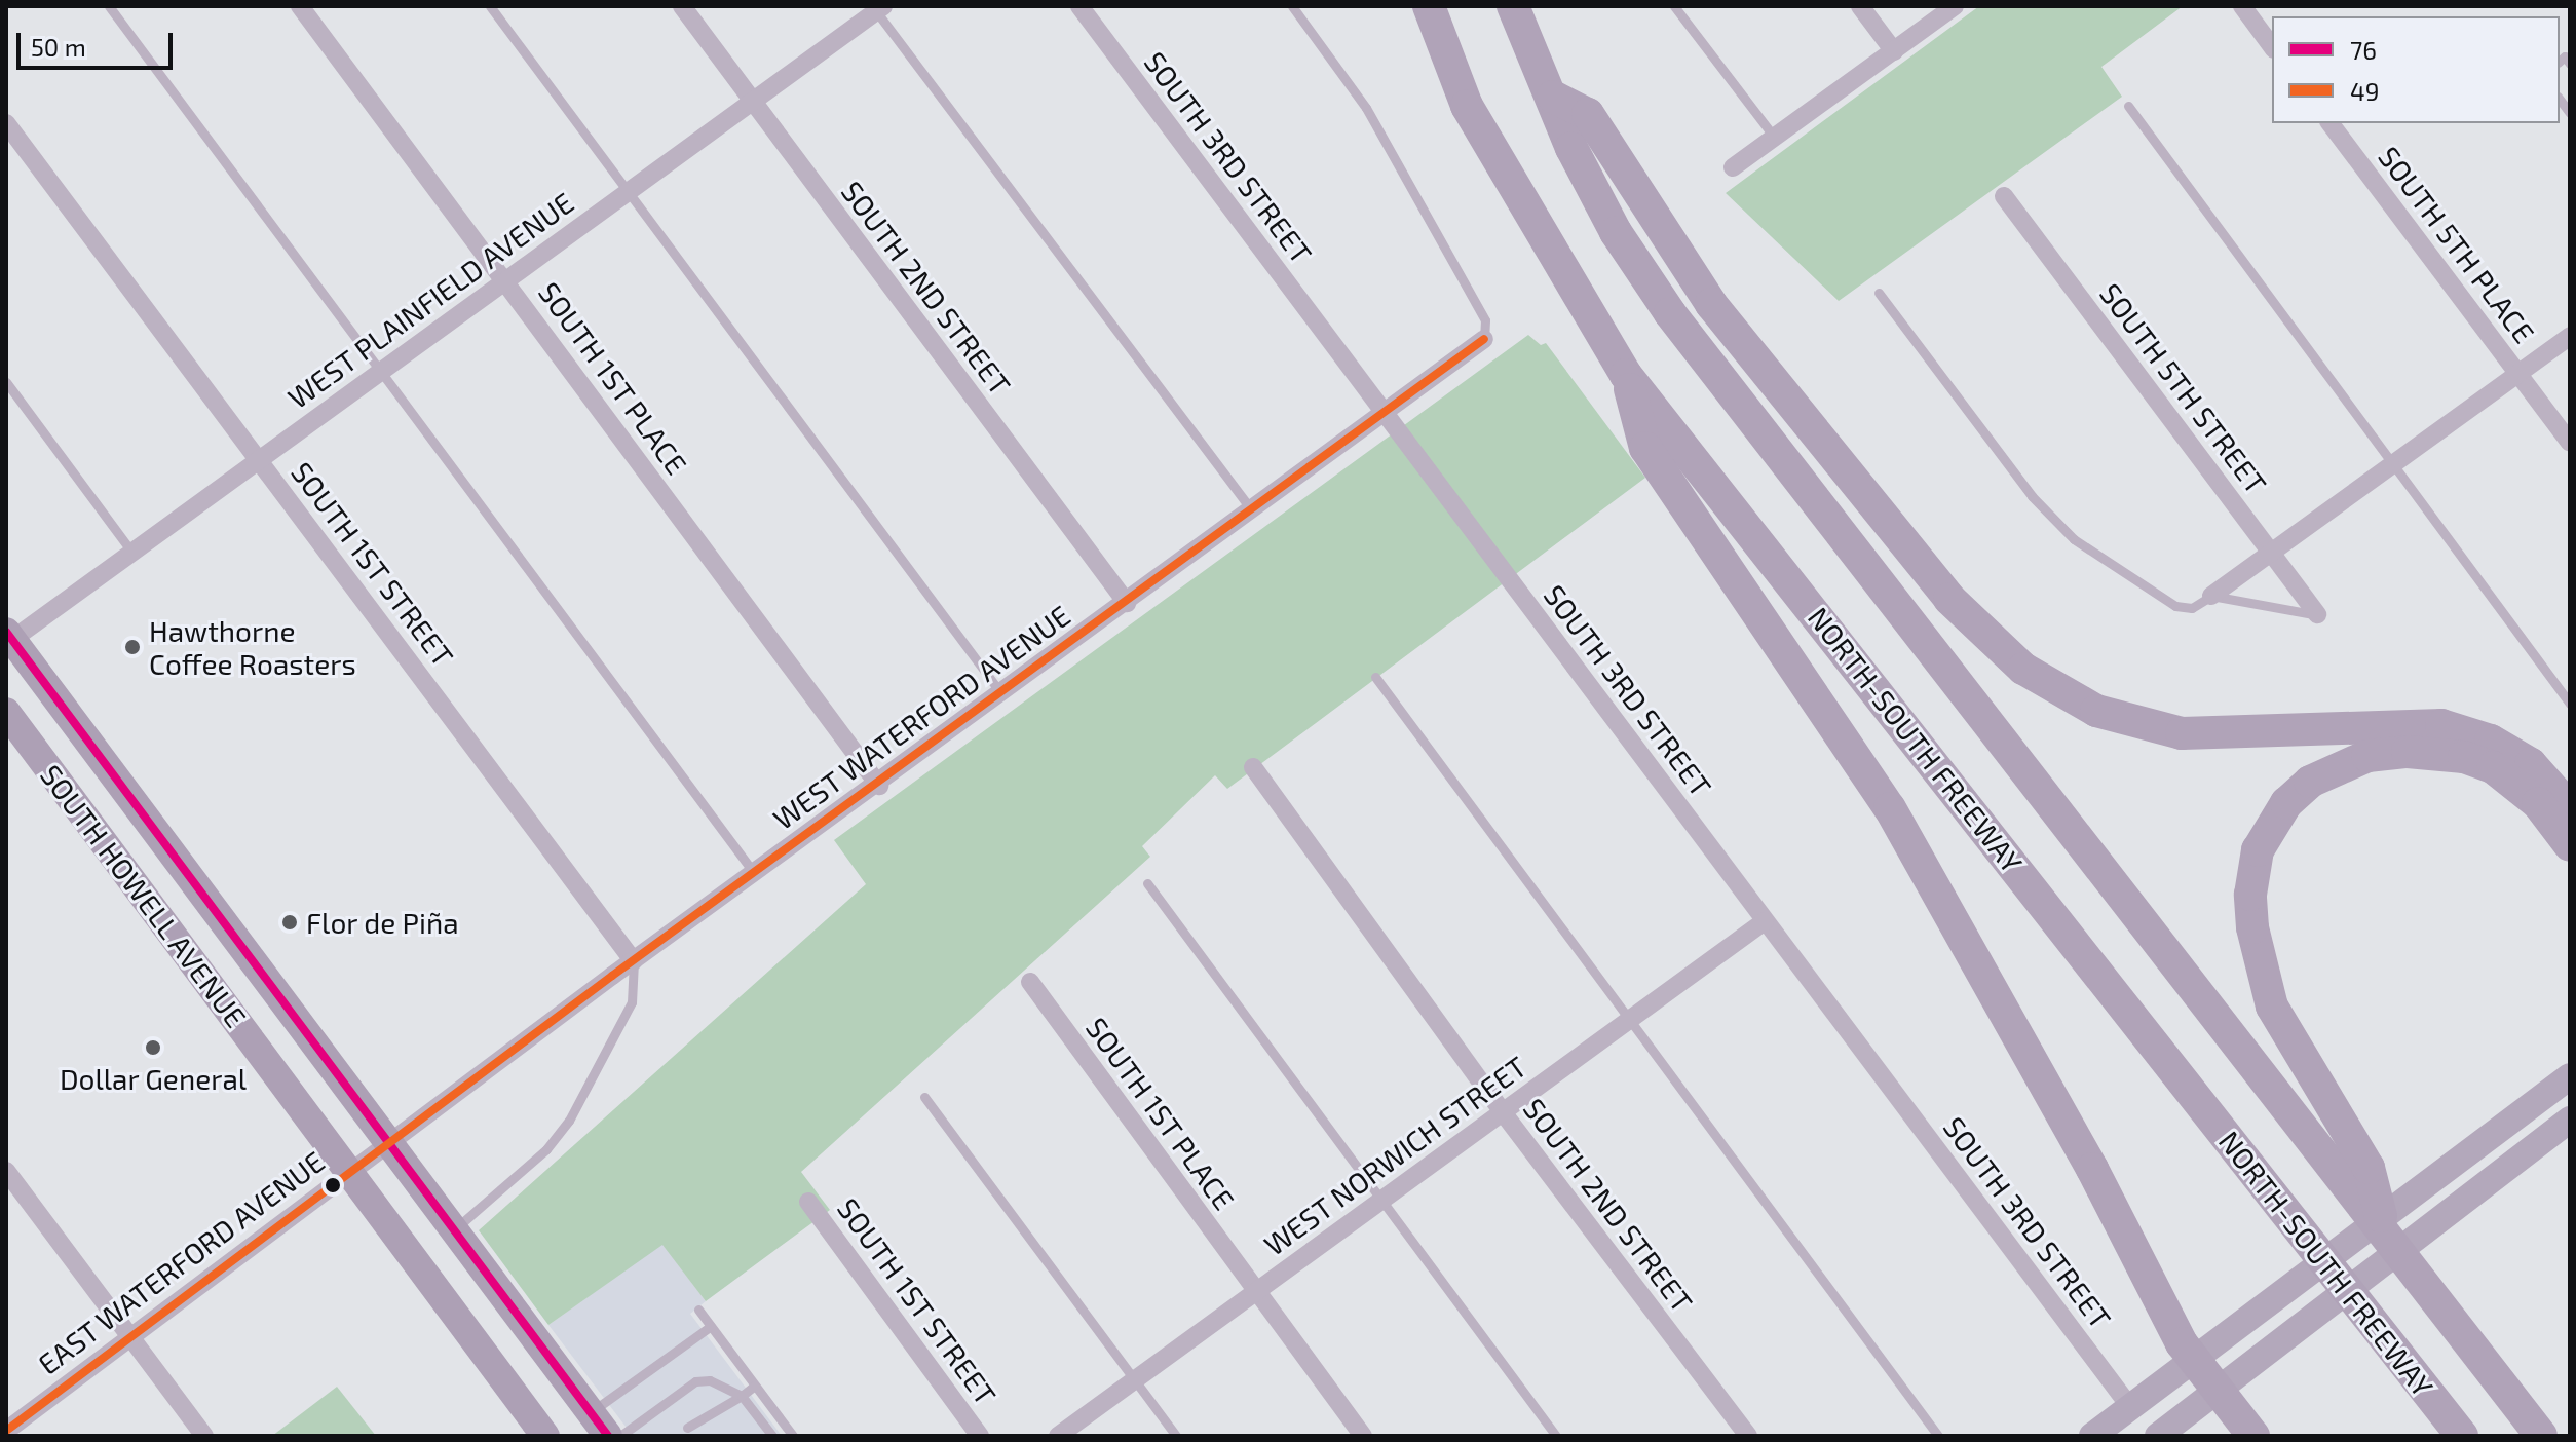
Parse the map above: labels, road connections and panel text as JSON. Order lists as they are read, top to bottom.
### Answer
{
  "streets": {
    "highway": ["NORTH-SOUTH FREEWAY"],
    "main road": ["SOUTH HOWELL AVENUE"],
    "street": [
      "SOUTH 3RD STREET",
      "SOUTH 5TH PLACE",
      "SOUTH 2ND STREET",
      "WEST PLAINFIELD AVENUE",
      "SOUTH 1ST PLACE",
      "SOUTH 5TH STREET",
      "SOUTH 1ST STREET",
      "WEST WATERFORD AVENUE",
      "WEST NORWICH STREET",
      "EAST WATERFORD AVENUE"
    ]
  },
  "crossings": [
    ["SOUTH 3RD STREET", "WEST WATERFORD AVENUE"],
    ["SOUTH 3RD STREET", "WEST NORWICH STREET"],
    ["SOUTH 2ND STREET", "WEST PLAINFIELD AVENUE"],
    ["SOUTH 2ND STREET", "WEST WATERFORD AVENUE"],
    ["SOUTH 2ND STREET", "WEST NORWICH STREET"],
    ["WEST PLAINFIELD AVENUE", "SOUTH 1ST PLACE"],
    ["WEST PLAINFIELD AVENUE", "SOUTH 1ST STREET"],
    ["WEST PLAINFIELD AVENUE", "SOUTH HOWELL AVENUE"],
    ["SOUTH 1ST PLACE", "WEST WATERFORD AVENUE"],
    ["SOUTH 1ST PLACE", "WEST NORWICH STREET"],
    ["SOUTH 1ST STREET", "WEST WATERFORD AVENUE"],
    ["WEST WATERFORD AVENUE", "SOUTH HOWELL AVENUE"],
    ["WEST WATERFORD AVENUE", "EAST WATERFORD AVENUE"],
    ["SOUTH HOWELL AVENUE", "EAST WATERFORD AVENUE"]
  ],
  "places": ["Hawthorne Coffee Roasters", "Flor de Piña", "Dollar General"],
  "lines": ["transit line 49", "transit line 76"],
  "legend": ["76", "49"],
  "scale_bar": "50 m"
}
